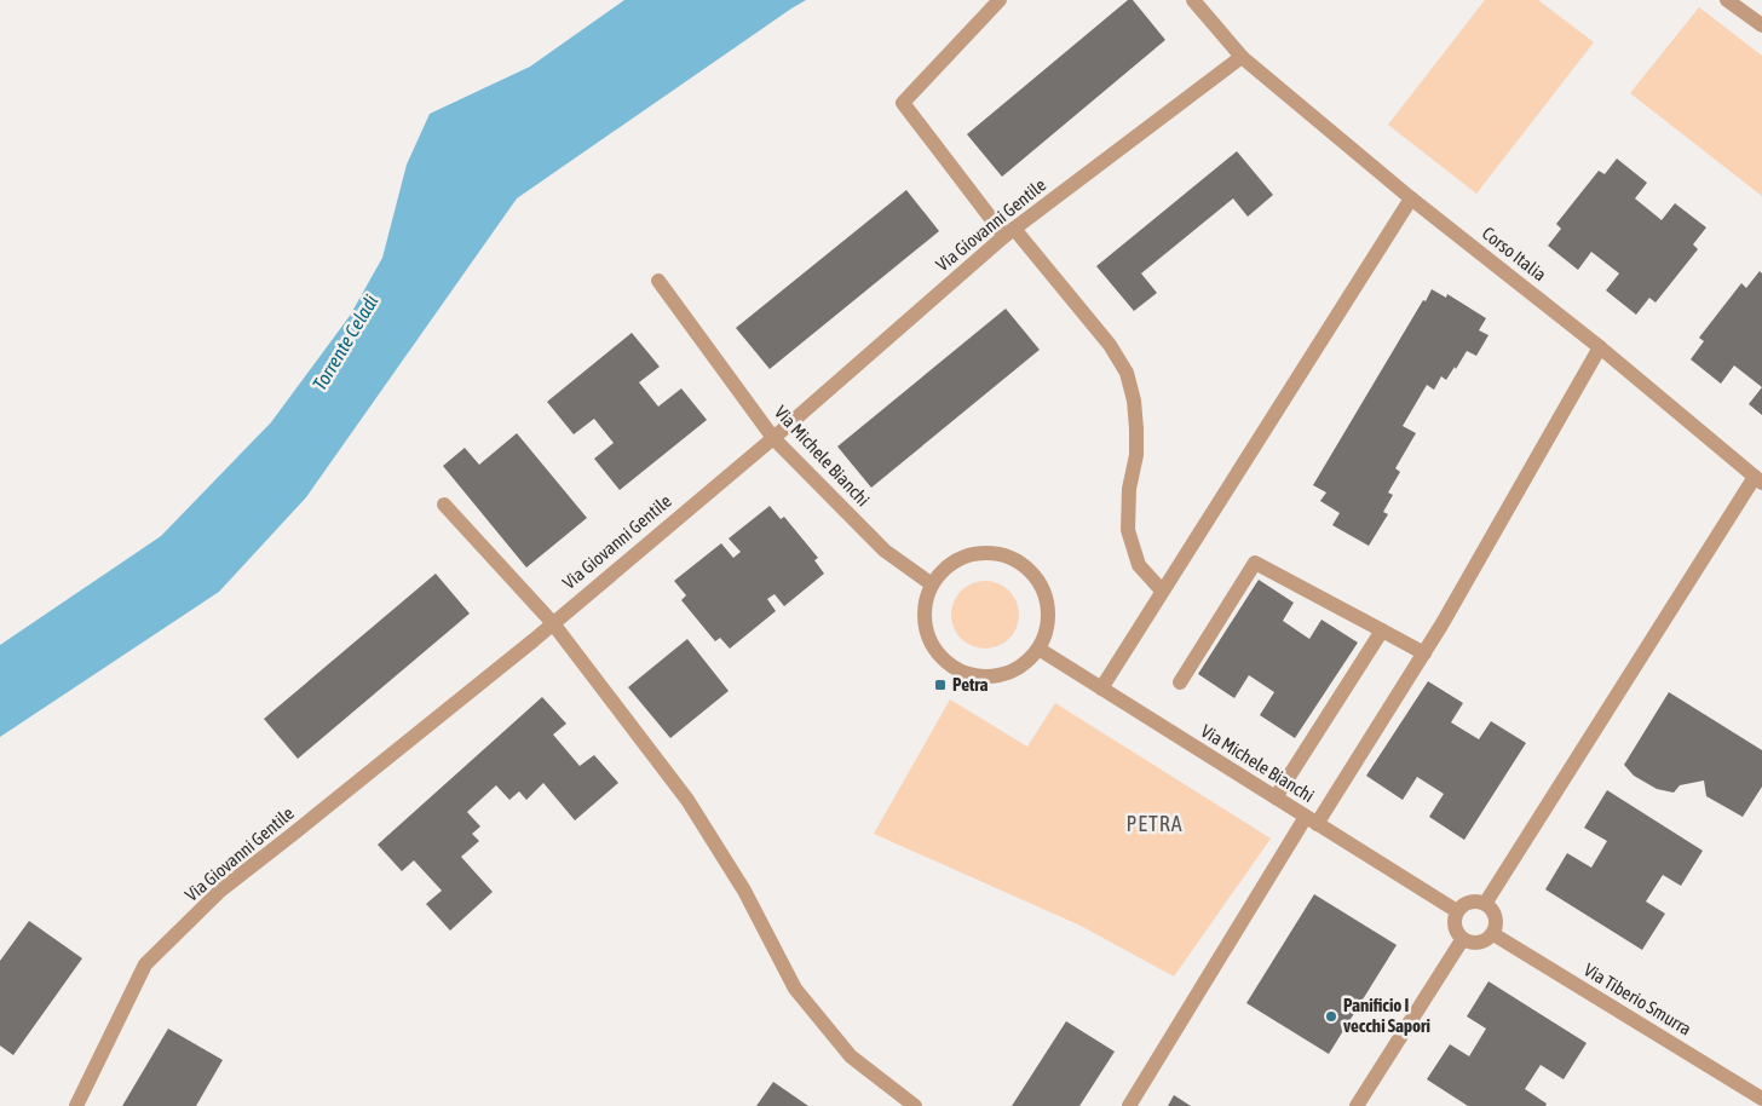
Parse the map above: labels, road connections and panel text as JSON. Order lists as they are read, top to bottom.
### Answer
{
  "streets": {
    "street": [
      "Via Giovanni Gentile",
      "Corso Italia",
      "Via Michele Bianchi",
      "Via Tiberio Smurra"
    ]
  },
  "crossings": [
    ["Via Giovanni Gentile", "Corso Italia"],
    ["Via Giovanni Gentile", "Via Michele Bianchi"],
    ["Via Michele Bianchi", "Via Tiberio Smurra"]
  ],
  "districts": ["PETRA"],
  "water": ["Torrente Celadi"],
  "places": {
    "transit": ["Petra"],
    "other": ["Panificio I vecchi Sapori"]
  }
}
